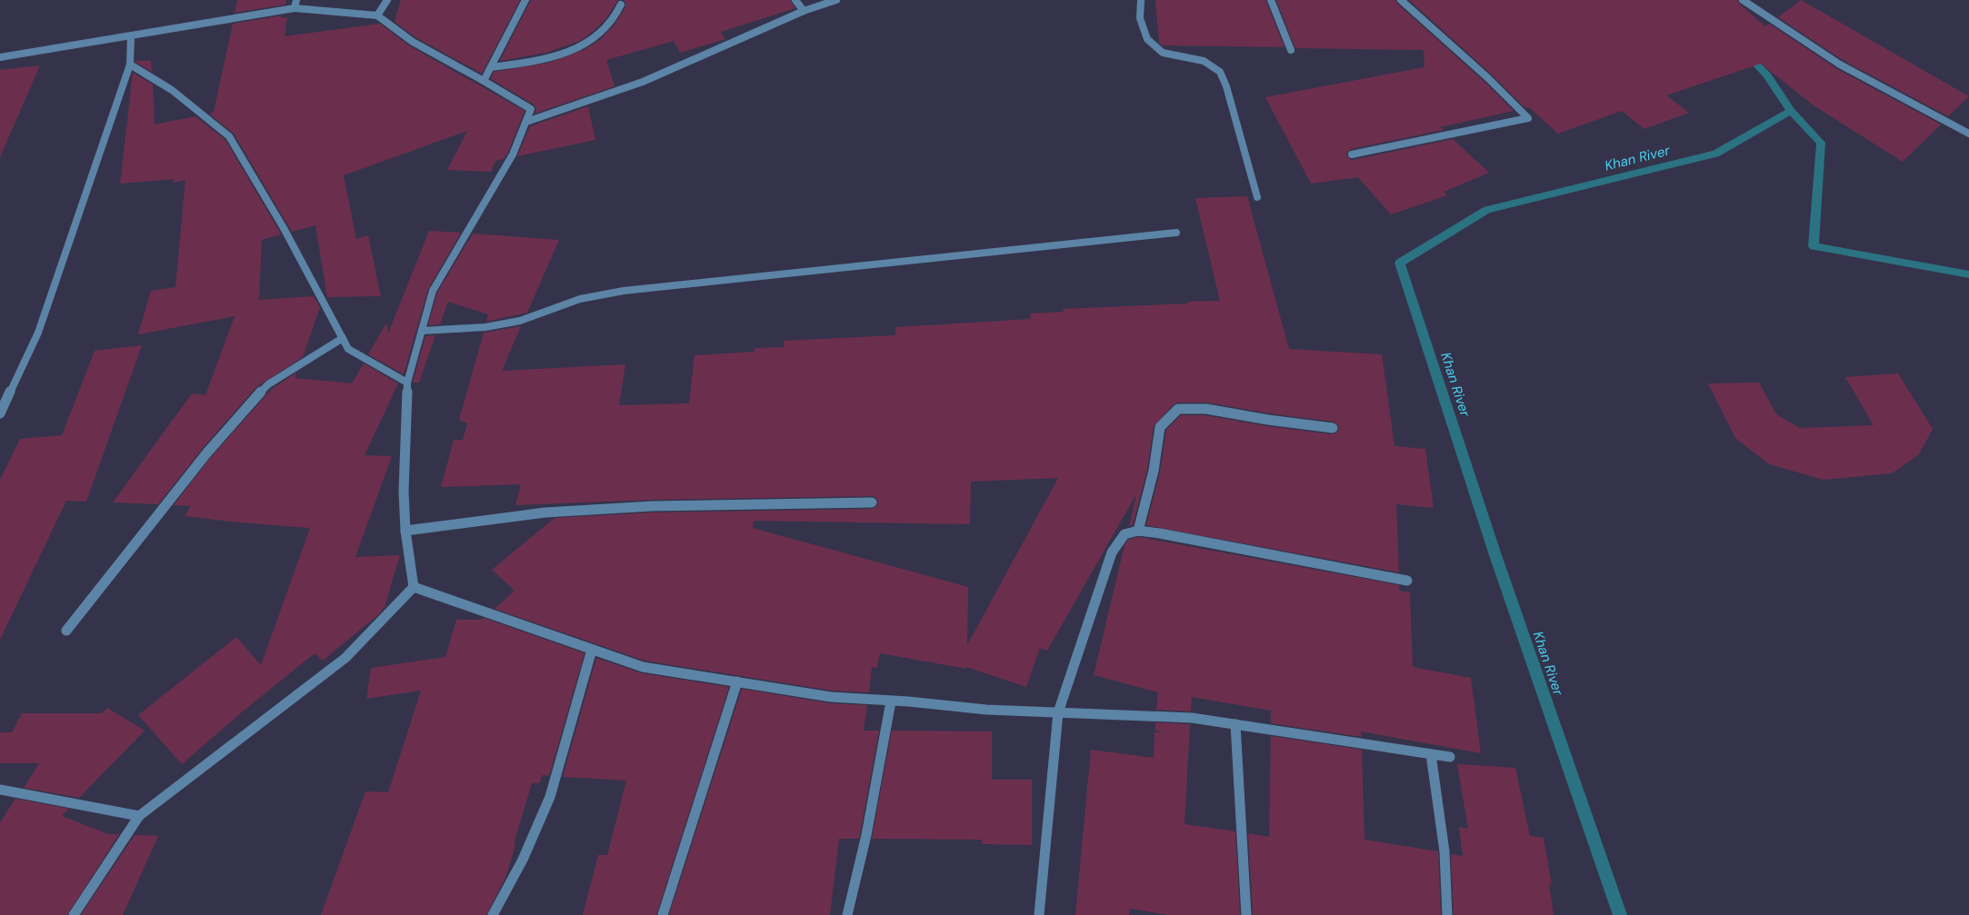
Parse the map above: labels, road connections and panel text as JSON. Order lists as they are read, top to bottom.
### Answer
{
  "water": ["Khan River"]
}
